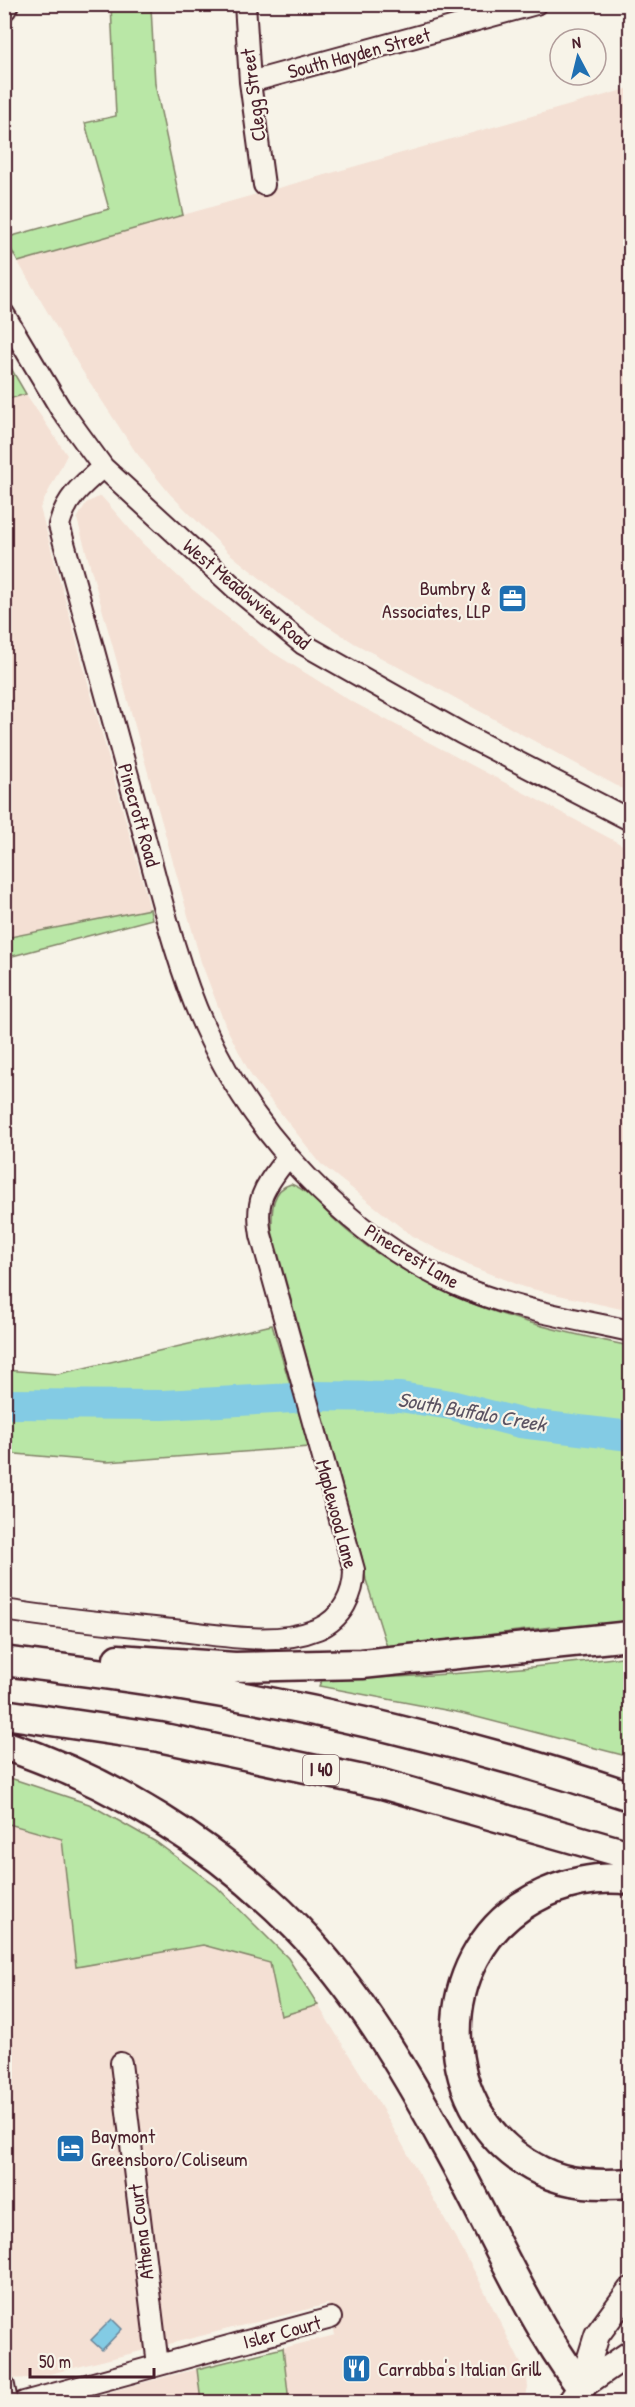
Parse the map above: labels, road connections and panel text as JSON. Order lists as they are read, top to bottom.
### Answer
{
  "streets": {
    "highway": ["I 40"],
    "street": [
      "South Hayden Street",
      "Clegg Street",
      "West Meadowview Road",
      "Pinecroft Road",
      "Pinecrest Lane",
      "Maplewood Lane",
      "Athena Court",
      "Isler Court"
    ]
  },
  "crossings": [
    ["South Hayden Street", "Clegg Street"],
    ["West Meadowview Road", "Pinecroft Road"],
    ["Pinecroft Road", "Pinecrest Lane"],
    ["Pinecroft Road", "Maplewood Lane"],
    ["Pinecrest Lane", "Maplewood Lane"],
    ["Athena Court", "Isler Court"]
  ],
  "water": ["South Buffalo Creek"],
  "places": {
    "office": ["Bumbry & Associates, LLP"],
    "hotel": ["Baymont Greensboro/Coliseum"],
    "restaurant": ["Carrabba's Italian Grill"]
  },
  "scale_bar": "50 m",
  "north": "top"
}
